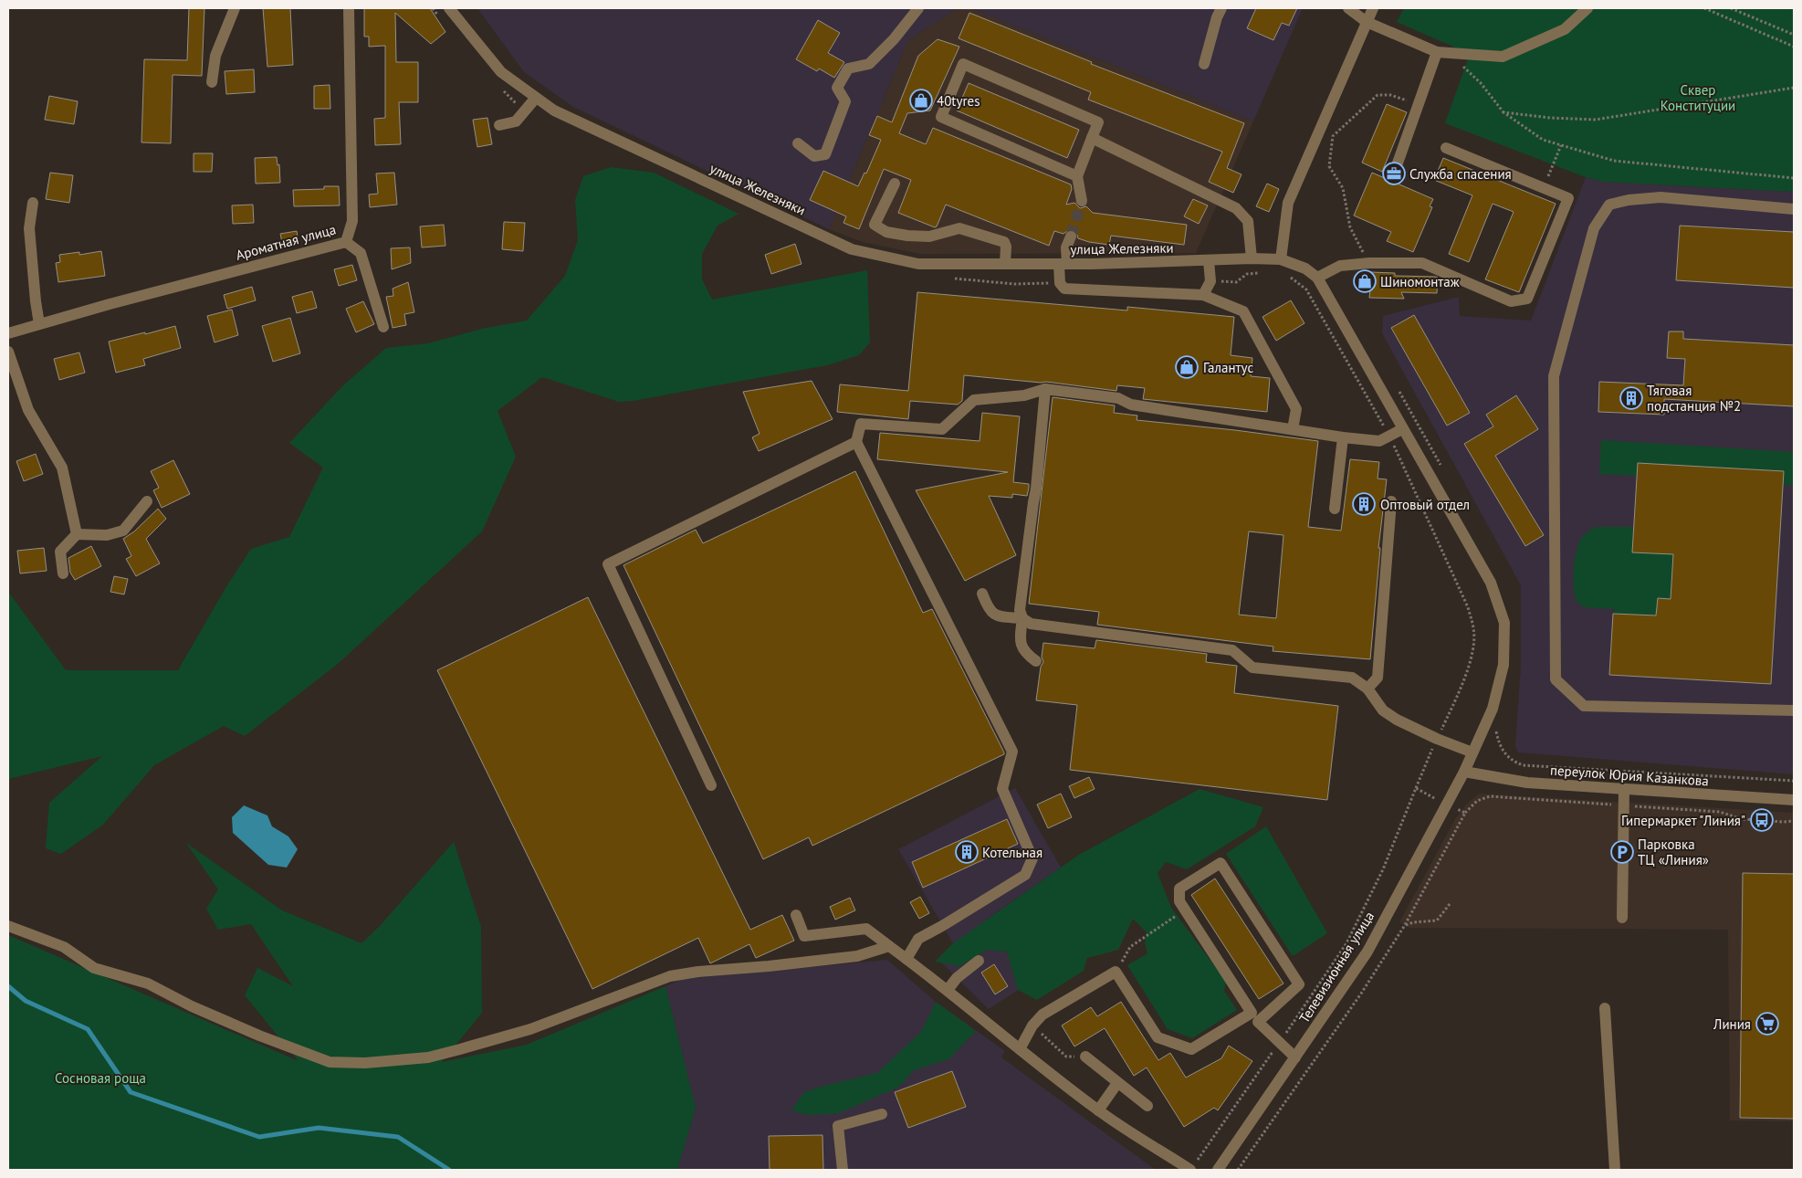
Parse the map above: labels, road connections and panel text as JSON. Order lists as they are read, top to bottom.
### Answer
{
  "streets": {
    "street": [
      "улица Железняки",
      "Ароматная улица",
      "переулок Юрия Казанкова",
      "Телевизионная улица"
    ]
  },
  "crossings": [
    ["улица Железняки", "переулок Юрия Казанкова"],
    ["улица Железняки", "Телевизионная улица"],
    ["переулок Юрия Казанкова", "Телевизионная улица"]
  ],
  "parks": ["Сквер Конституции", "Сосновая роща"],
  "places": {
    "shop": ["40tyres", "Шиномонтаж", "Галантус"],
    "office": ["Служба спасения"],
    "building": ["Тяговая подстанция №2", "Оптовый отдел", "Котельная"],
    "bus stop": ["Гипермаркет \"Линия\""],
    "parking": ["Парковка ТЦ «Линия»"],
    "supermarket": ["Линия"]
  }
}
